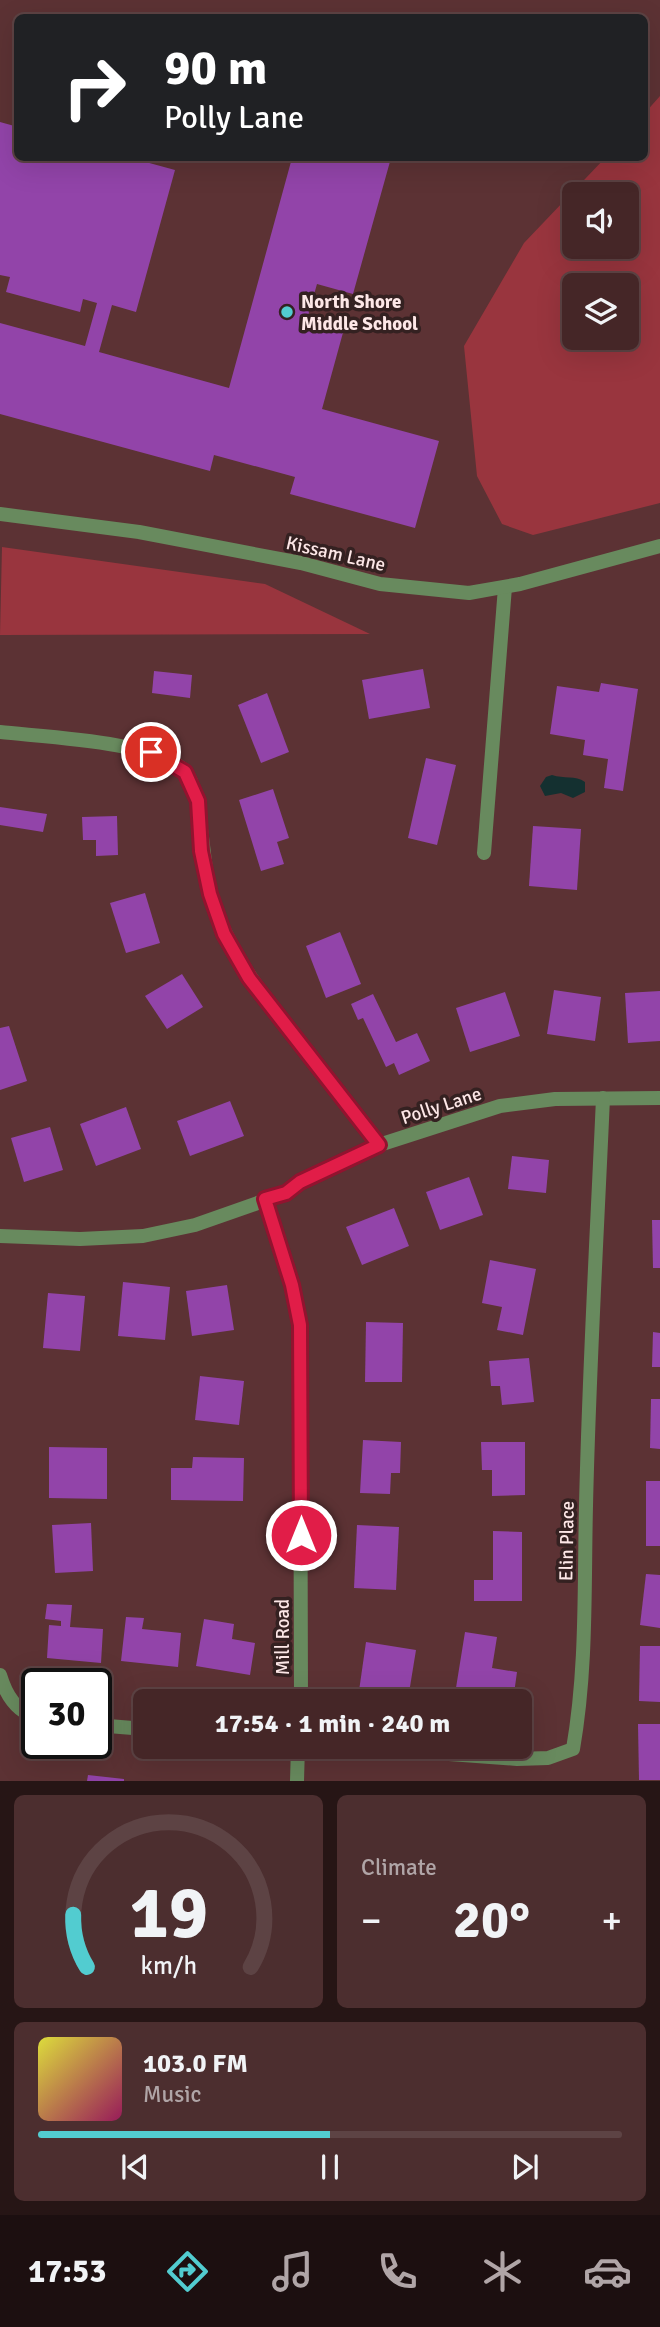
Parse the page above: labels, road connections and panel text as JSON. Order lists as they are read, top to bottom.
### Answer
{
  "streets": {
    "street": [
      "Kissam Lane",
      "Polly Lane",
      "Elin Place",
      "Mill Road"
    ]
  },
  "crossings": [
    ["Polly Lane", "Elin Place"],
    ["Polly Lane", "Mill Road"]
  ],
  "places": ["North Shore Middle School"],
  "page": {
    "turn": ["90 m", "Polly Lane"],
    "limit": "30",
    "trip": "17:54 · 1 min · 240 m",
    "tile": "Climate",
    "heat": ["−", "20°", "+"],
    "song": ["103.0 FM", "Music"],
    "tabs": "17:53",
    "gauge": ["19", "km/h"]
  }
}
